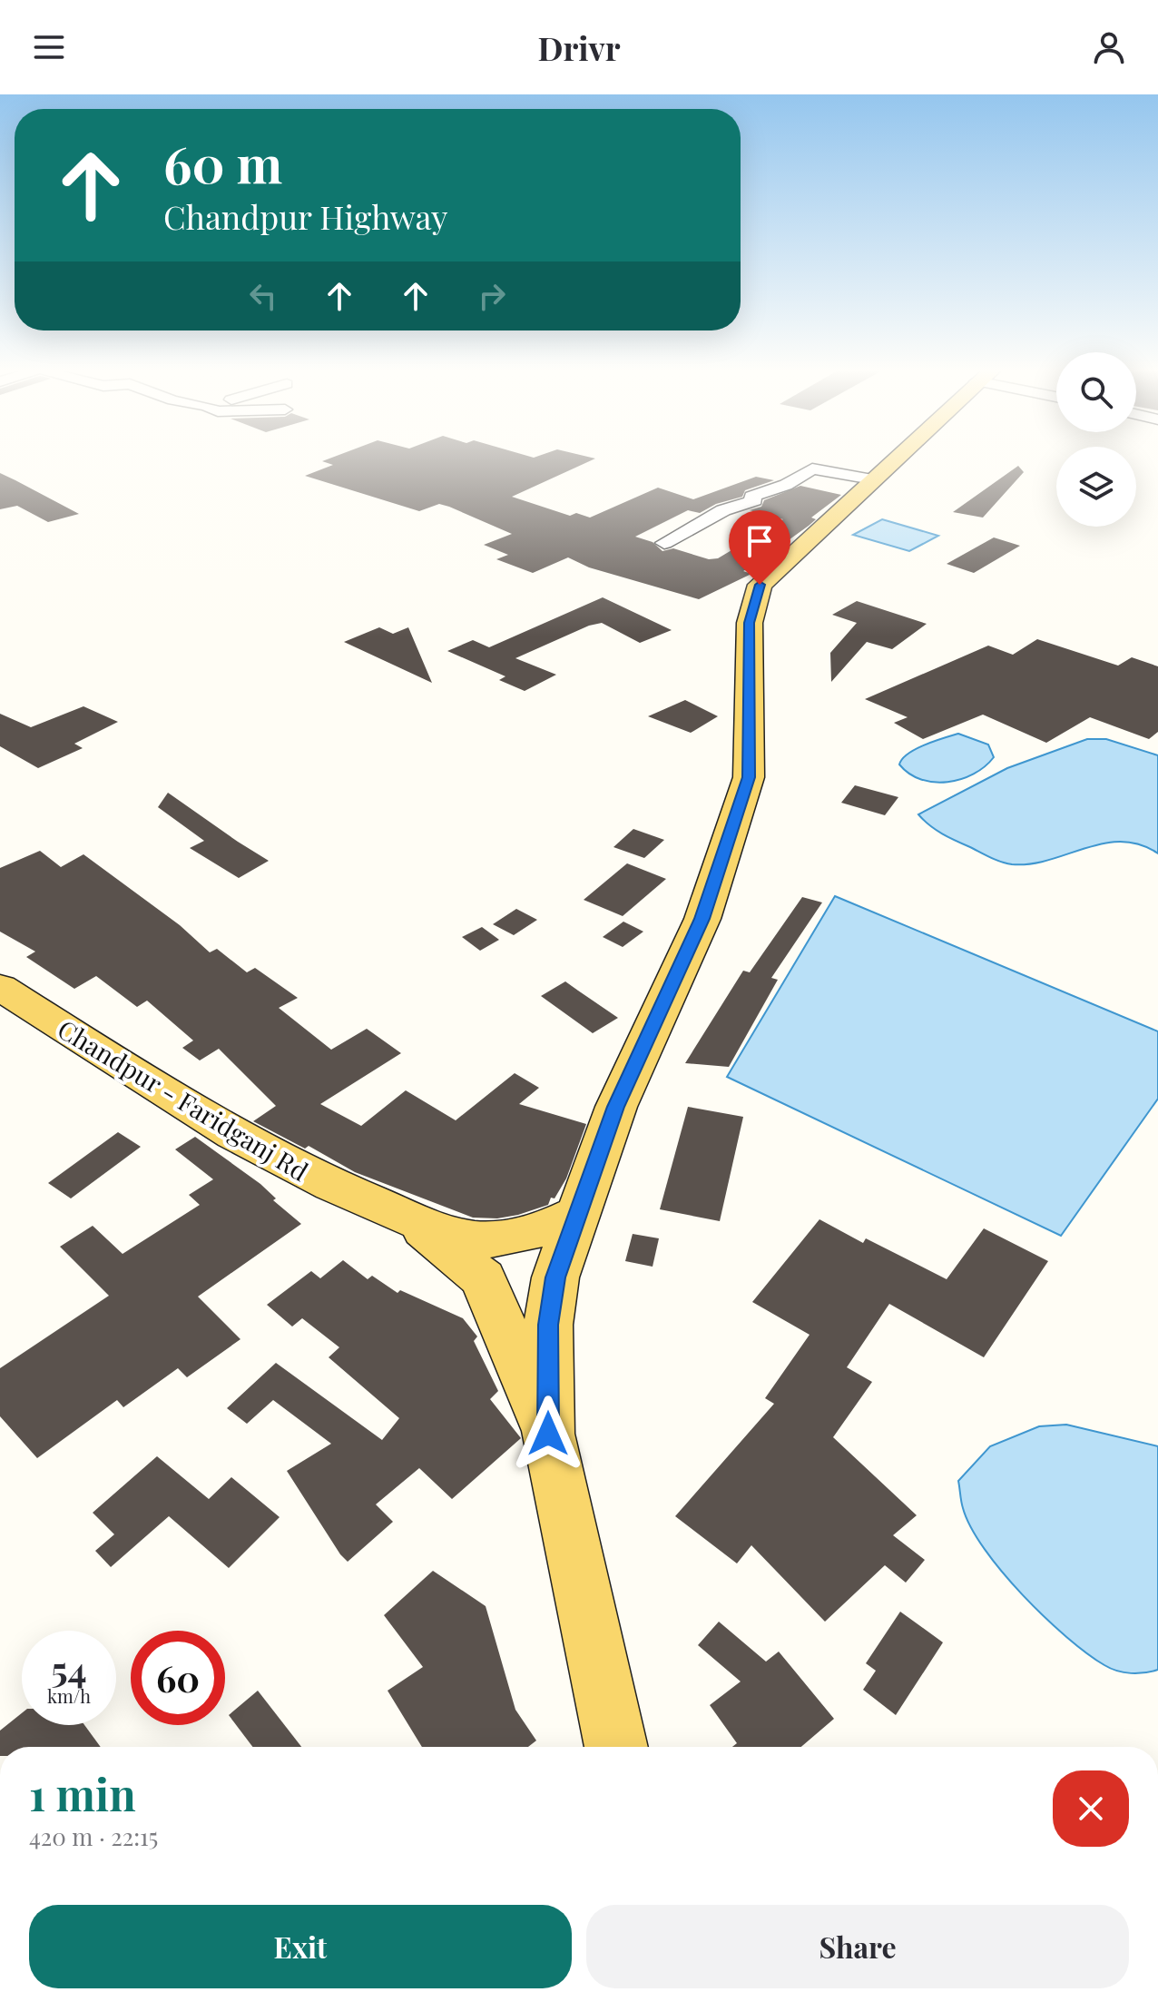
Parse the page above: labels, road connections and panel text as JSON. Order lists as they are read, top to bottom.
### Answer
{
  "streets": {
    "main road": ["Chandpur - Faridganj Rd"]
  },
  "page": {
    "header": "Drivr",
    "turn": ["60 m", "Chandpur Highway"],
    "speed": "54 km/h",
    "limit": "60",
    "heading": ["1 min", "420 m · 22:15"],
    "buttons": ["Exit", "Share"]
  }
}
